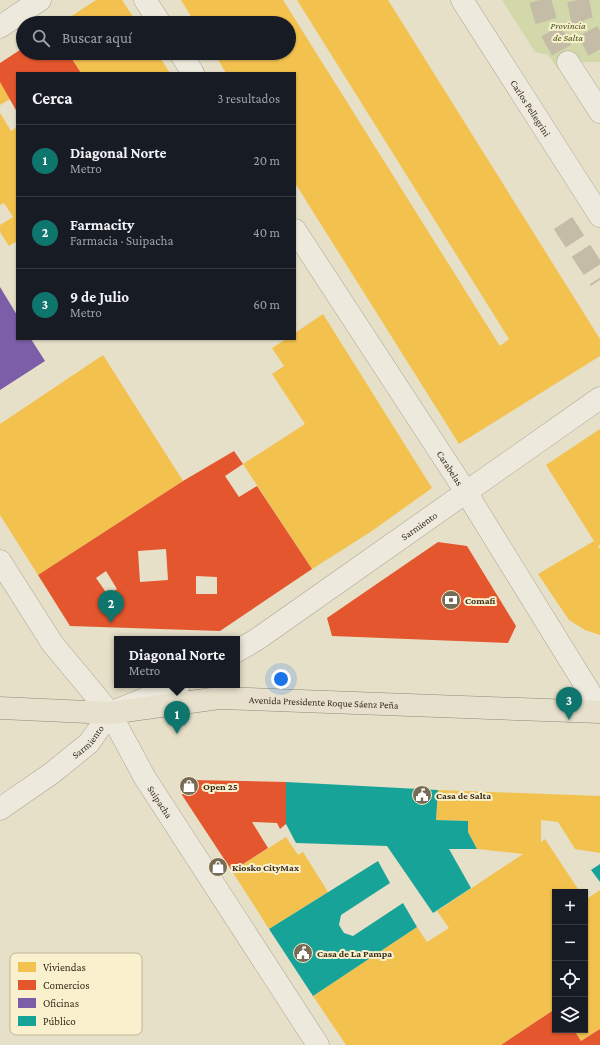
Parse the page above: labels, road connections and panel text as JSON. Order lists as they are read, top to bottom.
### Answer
{
  "streets": {
    "main road": ["Avenida Presidente Roque Sáenz Peña"],
    "street": [
      "Carlos Pellegrini",
      "Carabelas",
      "Sarmiento",
      "Suipacha"
    ]
  },
  "crossings": [
    ["Carabelas", "Sarmiento"],
    ["Carabelas", "Avenida Presidente Roque Sáenz Peña"],
    ["Sarmiento", "Avenida Presidente Roque Sáenz Peña"],
    ["Sarmiento", "Suipacha"],
    ["Avenida Presidente Roque Sáenz Peña", "Suipacha"]
  ],
  "parks": ["Provincia de Salta"],
  "places": {
    "bank": ["Comafi"],
    "shop": ["Open 25", "Kiosko CityMax"],
    "public building": ["Casa de Salta", "Casa de La Pampa"]
  },
  "legend": [
    "Viviendas",
    "Comercios",
    "Oficinas",
    "Público"
  ],
  "page": {
    "search": "Buscar aquí",
    "heading": ["Cerca", "3 resultados"],
    "list": [
      {
        "mark": "1",
        "name": "Diagonal Norte",
        "note": "Metro",
        "value": "20 m"
      },
      {
        "mark": "2",
        "name": "Farmacity",
        "note": "Farmacia · Suipacha",
        "value": "40 m"
      },
      {
        "mark": "3",
        "name": "9 de Julio",
        "note": "Metro",
        "value": "60 m"
      }
    ],
    "pins": ["2", "3", "1"],
    "popup": ["Diagonal Norte", "Metro"],
    "map_buttons": ["+", "−"]
  }
}
